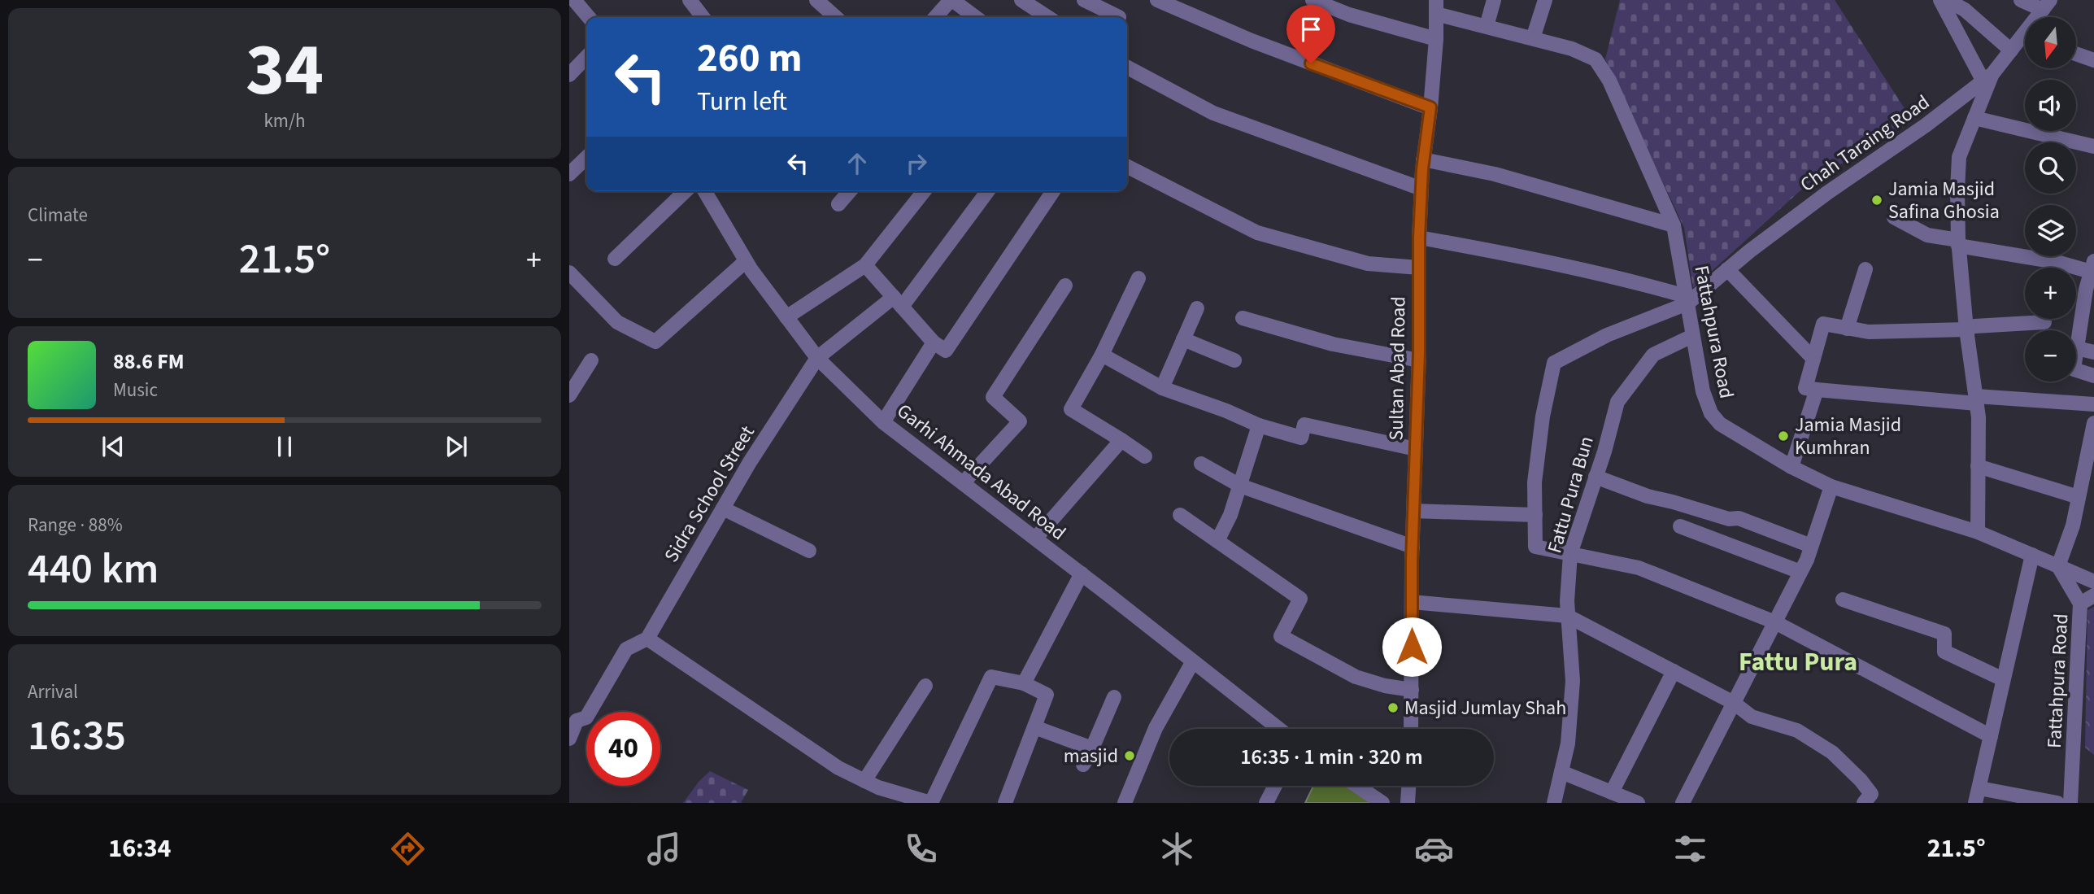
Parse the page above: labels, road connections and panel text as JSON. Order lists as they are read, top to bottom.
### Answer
{
  "streets": {
    "street": [
      "Chah Taraing Road",
      "Fattahpura Road",
      "Sultan Abad Road",
      "Garhi Ahmada Abad Road",
      "Sidra School Street",
      "Fattu Pura Bun"
    ]
  },
  "crossings": [
    ["Chah Taraing Road", "Fattahpura Road"],
    ["Fattahpura Road", "Sultan Abad Road"],
    ["Fattahpura Road", "Fattu Pura Bun"],
    ["Garhi Ahmada Abad Road", "Sidra School Street"]
  ],
  "districts": ["Fattu Pura"],
  "places": [
    "Jamia Masjid Safina Ghosia",
    "Jamia Masjid Kumhran",
    "Masjid Jumlay Shah",
    "masjid"
  ],
  "north": "bottom",
  "page": {
    "tile": [
      ["34", "km/h"],
      "Climate",
      ["Range · 88%", "440 km"],
      ["Arrival", "16:35"]
    ],
    "map_buttons": ["+", "−"],
    "turn": ["260 m", "Turn left"],
    "heat": ["−", "21.5°", "+"],
    "song": ["88.6 FM", "Music"],
    "limit": "40",
    "trip": "16:35 · 1 min · 320 m",
    "tabs": ["16:34", "21.5°"]
  }
}
